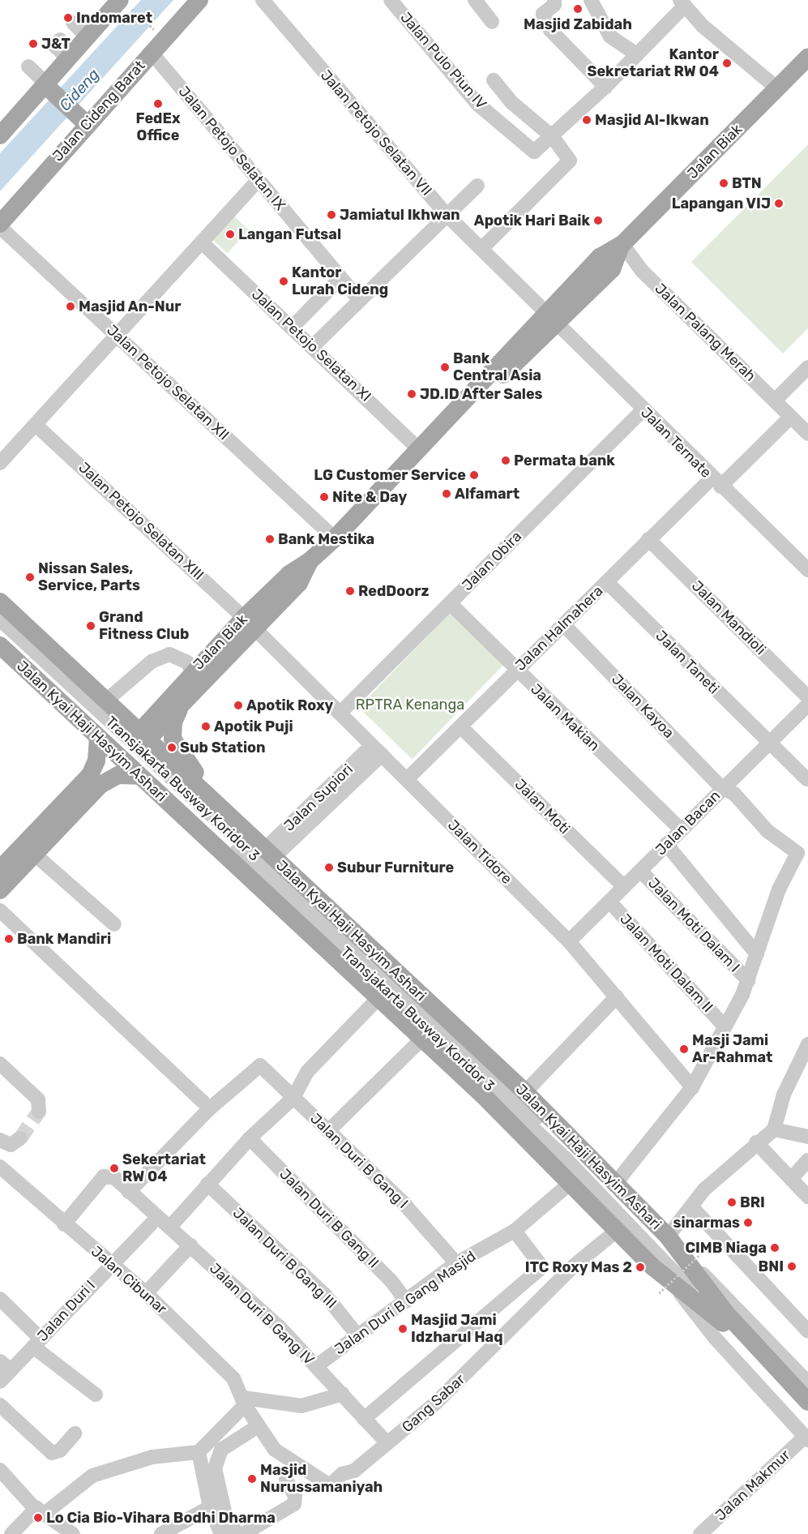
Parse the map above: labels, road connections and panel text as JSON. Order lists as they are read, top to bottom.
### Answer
{
  "streets": {
    "main road": ["Jalan Cideng Barat", "Jalan Biak", "Jalan Kyai Haji Hasyim Ashari"],
    "street": [
      "Jalan Pulo Piun IV",
      "Jalan Petojo Selatan VII",
      "Jalan Petojo Selatan IX",
      "Jalan Palang Merah",
      "Jalan Petojo Selatan XI",
      "Jalan Petojo Selatan XII",
      "Jalan Ternate",
      "Jalan Petojo Selatan XIII",
      "Jalan Obira",
      "Jalan Mandioli",
      "Jalan Halmahera",
      "Jalan Taneti",
      "Jalan Kayoa",
      "Jalan Makian",
      "Transjakarta Busway Koridor 3",
      "Jalan Supiori",
      "Jalan Moti",
      "Jalan Bacan",
      "Jalan Tidore",
      "Jalan Moti Dalam I",
      "Jalan Moti Dalam II",
      "Jalan Duri B Gang I",
      "Jalan Duri B Gang II",
      "Jalan Duri B Gang III",
      "Jalan Cibunar",
      "Jalan Duri B Gang Masjid",
      "Jalan Duri I",
      "Jalan Duri B Gang IV",
      "Gang Sabar",
      "Jalan Makmur"
    ]
  },
  "crossings": [
    ["Jalan Cideng Barat", "Jalan Petojo Selatan IX"],
    ["Jalan Petojo Selatan VII", "Jalan Biak"],
    ["Jalan Petojo Selatan VII", "Jalan Ternate"],
    ["Jalan Biak", "Jalan Palang Merah"],
    ["Jalan Biak", "Jalan Petojo Selatan XI"],
    ["Jalan Biak", "Jalan Petojo Selatan XII"],
    ["Jalan Biak", "Jalan Ternate"],
    ["Jalan Biak", "Jalan Petojo Selatan XIII"],
    ["Jalan Biak", "Jalan Kyai Haji Hasyim Ashari"],
    ["Jalan Biak", "Jalan Tidore"],
    ["Jalan Ternate", "Jalan Obira"],
    ["Jalan Ternate", "Jalan Halmahera"],
    ["Jalan Petojo Selatan XIII", "Jalan Tidore"],
    ["Jalan Obira", "Jalan Makian"],
    ["Jalan Obira", "Jalan Tidore"],
    ["Jalan Mandioli", "Jalan Halmahera"],
    ["Jalan Halmahera", "Jalan Taneti"],
    ["Jalan Halmahera", "Jalan Kayoa"],
    ["Jalan Halmahera", "Jalan Makian"],
    ["Jalan Halmahera", "Jalan Moti"],
    ["Jalan Halmahera", "Jalan Tidore"],
    ["Jalan Taneti", "Jalan Bacan"],
    ["Jalan Kayoa", "Jalan Bacan"],
    ["Jalan Makian", "Jalan Bacan"],
    ["Jalan Kyai Haji Hasyim Ashari", "Transjakarta Busway Koridor 3"],
    ["Jalan Kyai Haji Hasyim Ashari", "Jalan Supiori"],
    ["Jalan Kyai Haji Hasyim Ashari", "Jalan Duri B Gang Masjid"],
    ["Jalan Kyai Haji Hasyim Ashari", "Gang Sabar"],
    ["Jalan Kyai Haji Hasyim Ashari", "Jalan Makmur"],
    ["Jalan Supiori", "Jalan Tidore"],
    ["Jalan Moti", "Jalan Bacan"],
    ["Jalan Bacan", "Jalan Tidore"],
    ["Jalan Bacan", "Jalan Moti Dalam I"],
    ["Jalan Bacan", "Jalan Moti Dalam II"],
    ["Jalan Duri B Gang I", "Jalan Duri B Gang Masjid"],
    ["Jalan Duri B Gang I", "Jalan Duri B Gang IV"],
    ["Jalan Duri B Gang II", "Jalan Duri B Gang Masjid"],
    ["Jalan Duri B Gang III", "Jalan Duri B Gang Masjid"],
    ["Jalan Cibunar", "Jalan Duri I"],
    ["Jalan Cibunar", "Jalan Duri B Gang IV"],
    ["Jalan Cibunar", "Gang Sabar"],
    ["Jalan Duri B Gang Masjid", "Jalan Duri B Gang IV"],
    ["Jalan Duri B Gang IV", "Gang Sabar"]
  ],
  "water": ["Cideng"],
  "parks": ["RPTRA Kenanga"],
  "places": [
    "Masjid Zabidah",
    "Indomaret",
    "J&T",
    "Kantor Sekretariat RW 04",
    "FedEx Office",
    "Masjid Al-Ikwan",
    "BTN",
    "Lapangan VIJ",
    "Jamiatul Ikhwan",
    "Apotik Hari Baik",
    "Langan Futsal",
    "Kantor Lurah Cideng",
    "Masjid An-Nur",
    "Bank Central Asia",
    "JD.ID After Sales",
    "Permata bank",
    "LG Customer Service",
    "Alfamart",
    "Nite & Day",
    "Bank Mestika",
    "Nissan Sales, Service, Parts",
    "RedDoorz",
    "Grand Fitness Club",
    "Apotik Roxy",
    "Apotik Puji",
    "Sub Station",
    "Subur Furniture",
    "Bank Mandiri",
    "Masji Jami Ar-Rahmat",
    "Sekertariat RW 04",
    "BRI",
    "sinarmas",
    "CIMB Niaga",
    "BNI",
    "ITC Roxy Mas 2",
    "Masjid Jami Idzharul Haq",
    "Masjid Nurussamaniyah",
    "Lo Cia Bio-Vihara Bodhi Dharma"
  ]
}
